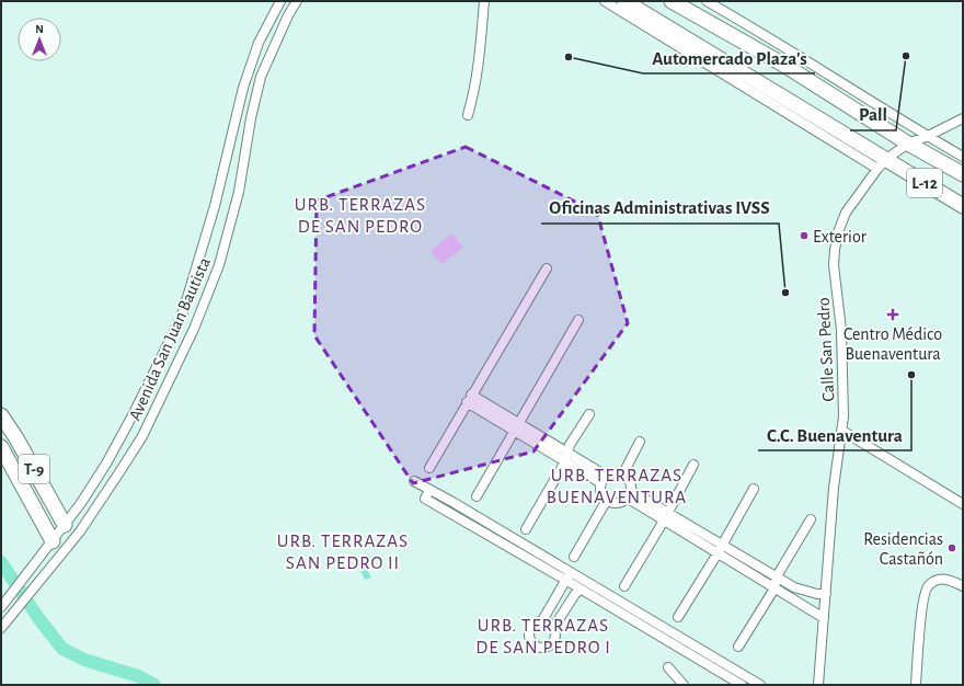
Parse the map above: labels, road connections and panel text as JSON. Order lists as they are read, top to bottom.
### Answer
{
  "streets": {
    "highway": ["L-12", "T-9"],
    "street": ["Avenida San Juan Bautista", "Calle San Pedro"]
  },
  "crossings": [
    ["L-12", "Calle San Pedro"],
    ["Avenida San Juan Bautista", "T-9"]
  ],
  "districts": [
    "URB. TERRAZAS DE SAN PEDRO",
    "URB. TERRAZAS BUENAVENTURA",
    "URB. TERRAZAS SAN PEDRO II",
    "URB. TERRAZAS DE SAN PEDRO I"
  ],
  "places": {
    "other": [
      "Pall",
      "Automercado Plaza's",
      "Exterior",
      "Oficinas Administrativas IVSS",
      "C.C. Buenaventura",
      "Residencias Castañón"
    ],
    "health": ["Centro Médico Buenaventura"]
  },
  "north": "top"
}
